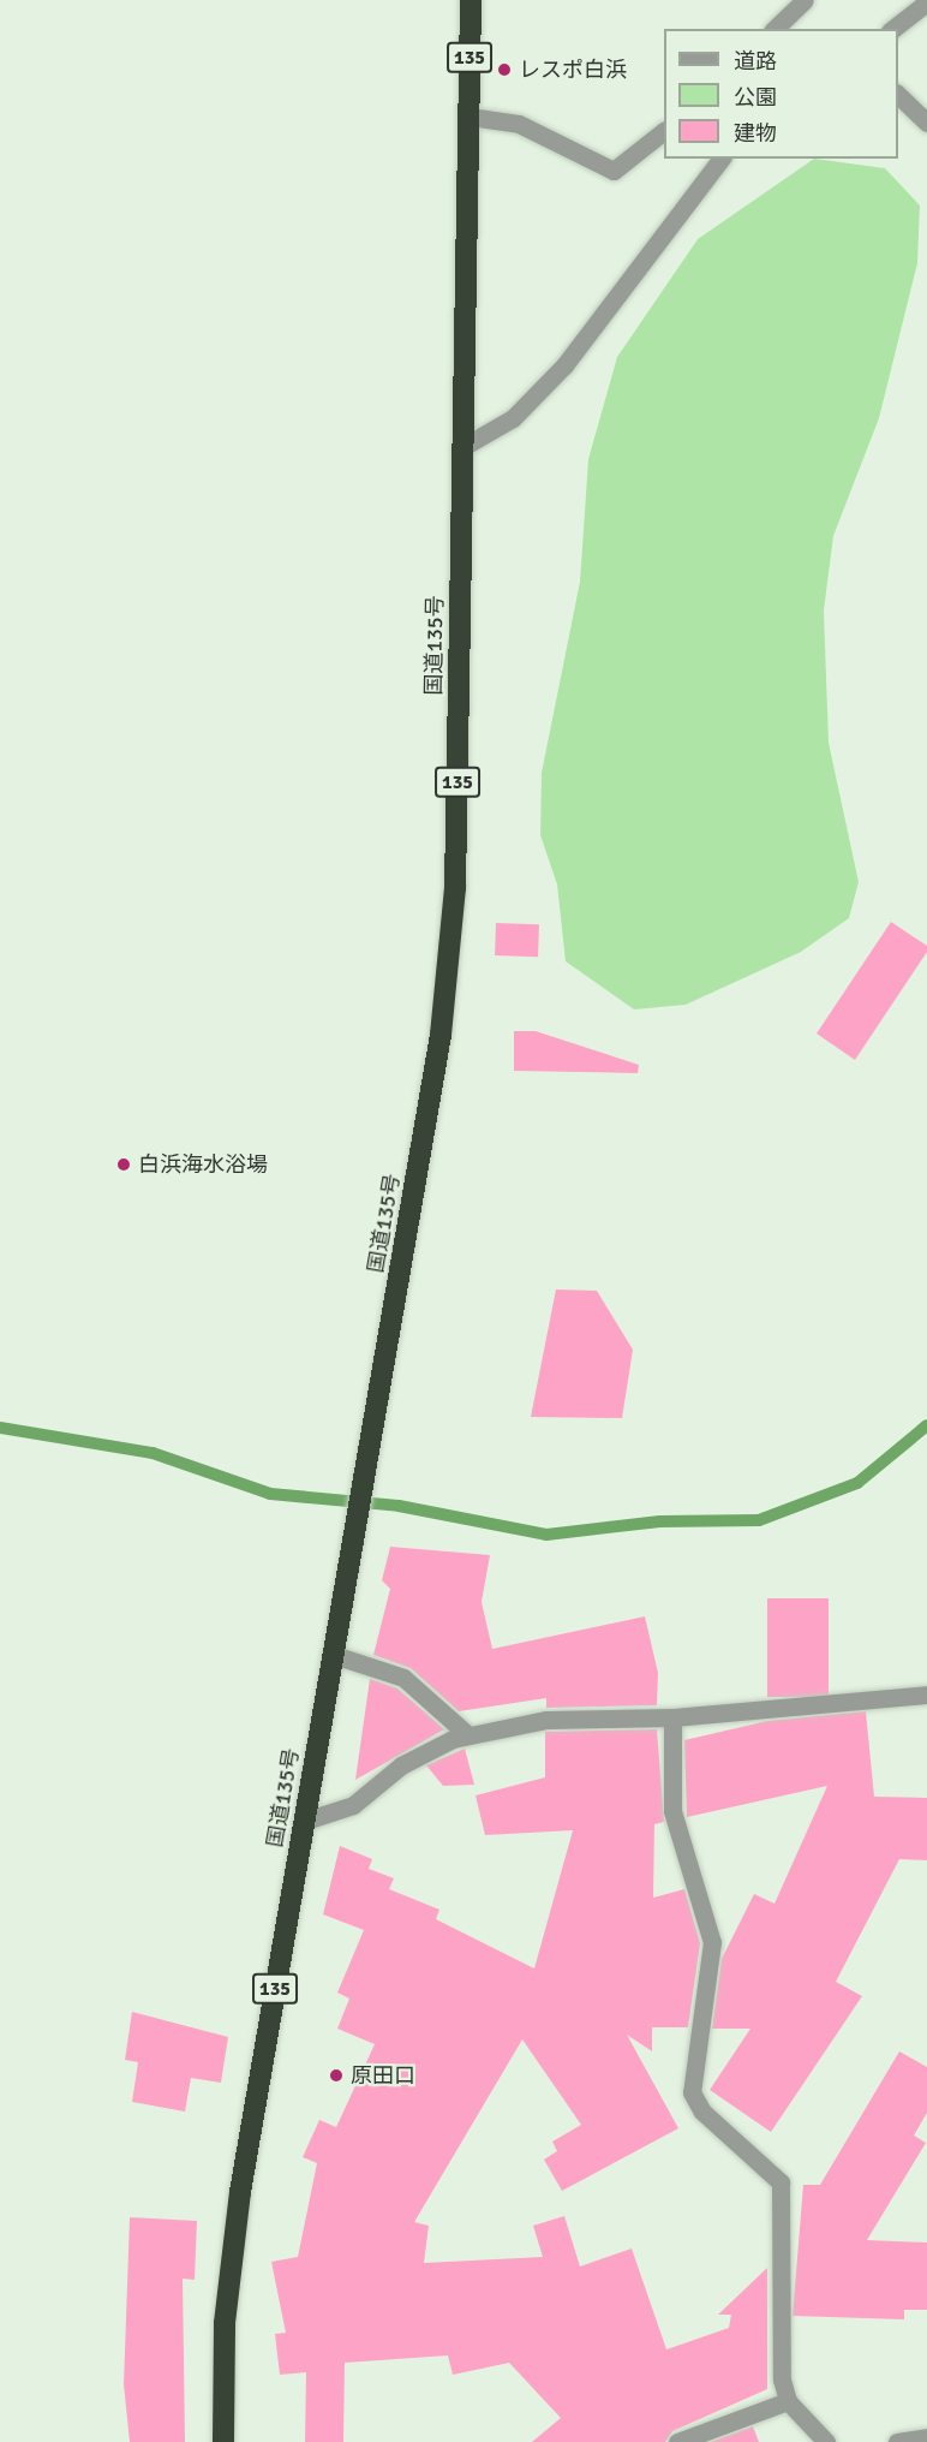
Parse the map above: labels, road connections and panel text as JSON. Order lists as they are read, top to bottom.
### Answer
{
  "streets": {
    "highway": ["135", "国道135号"]
  },
  "places": ["レスポ白浜", "白浜海水浴場", "原田口"],
  "legend": ["道路", "公園", "建物"]
}
